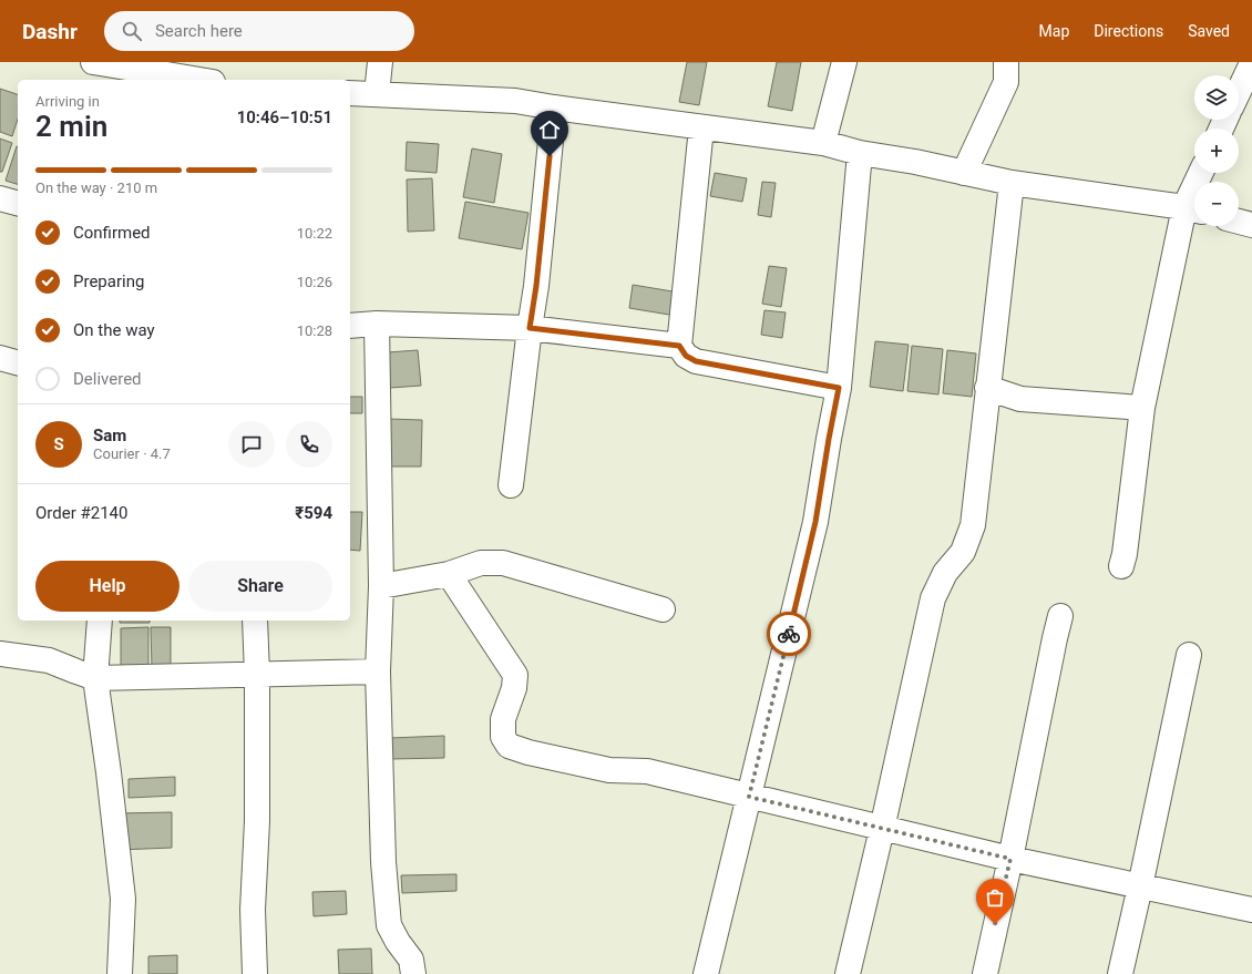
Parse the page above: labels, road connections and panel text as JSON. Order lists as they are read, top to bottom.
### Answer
{
  "page": {
    "header": "Dashr",
    "search": "Search here",
    "nav": ["Map", "Directions", "Saved"],
    "map_buttons": ["+", "−"],
    "heading": ["2 min", "Arriving in", "10:46–10:51"],
    "panel": [
      "Sam",
      "Courier · 4.7",
      "Order #2140",
      "₹594"
    ],
    "bar": "On the way · 210 m",
    "list": [
      ["Confirmed", "10:22"],
      ["Preparing", "10:26"],
      ["On the way", "10:28"],
      "Delivered"
    ],
    "round": "S",
    "buttons": ["Help", "Share"]
  }
}
